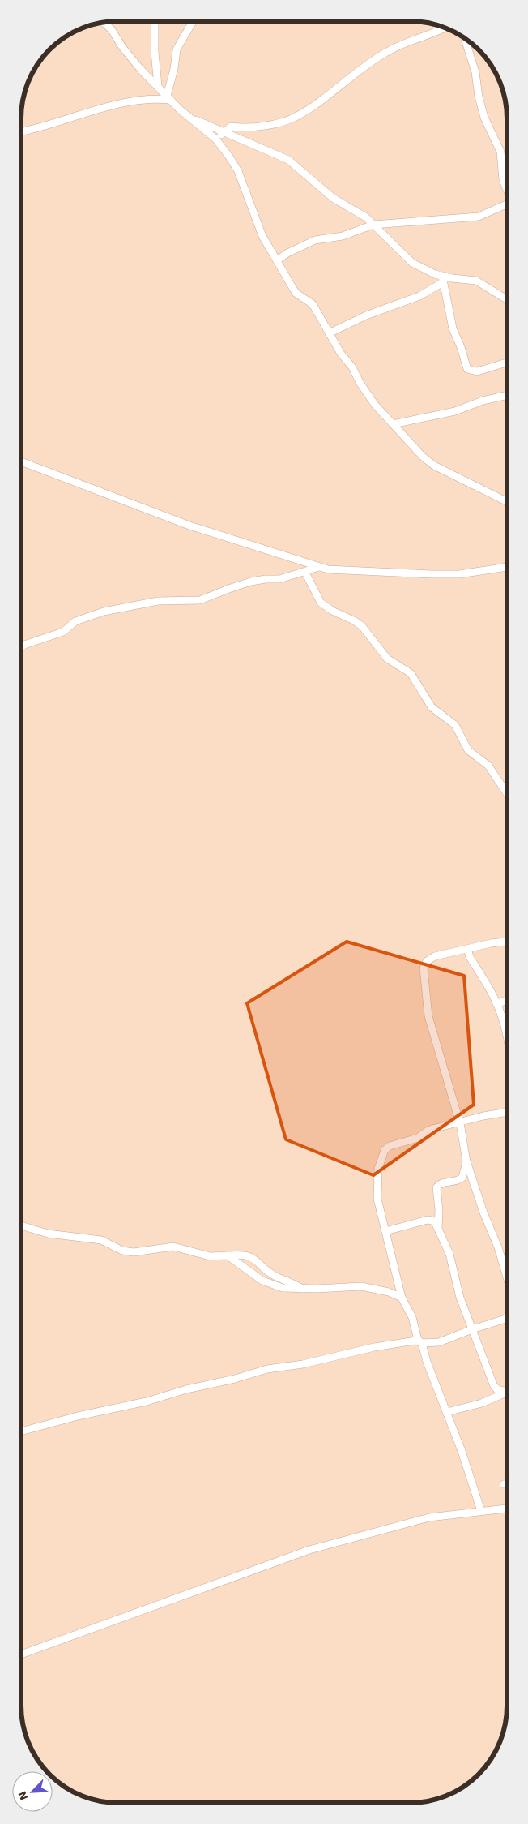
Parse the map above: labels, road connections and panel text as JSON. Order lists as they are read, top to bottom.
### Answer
{
  "north": "bottom left"
}
